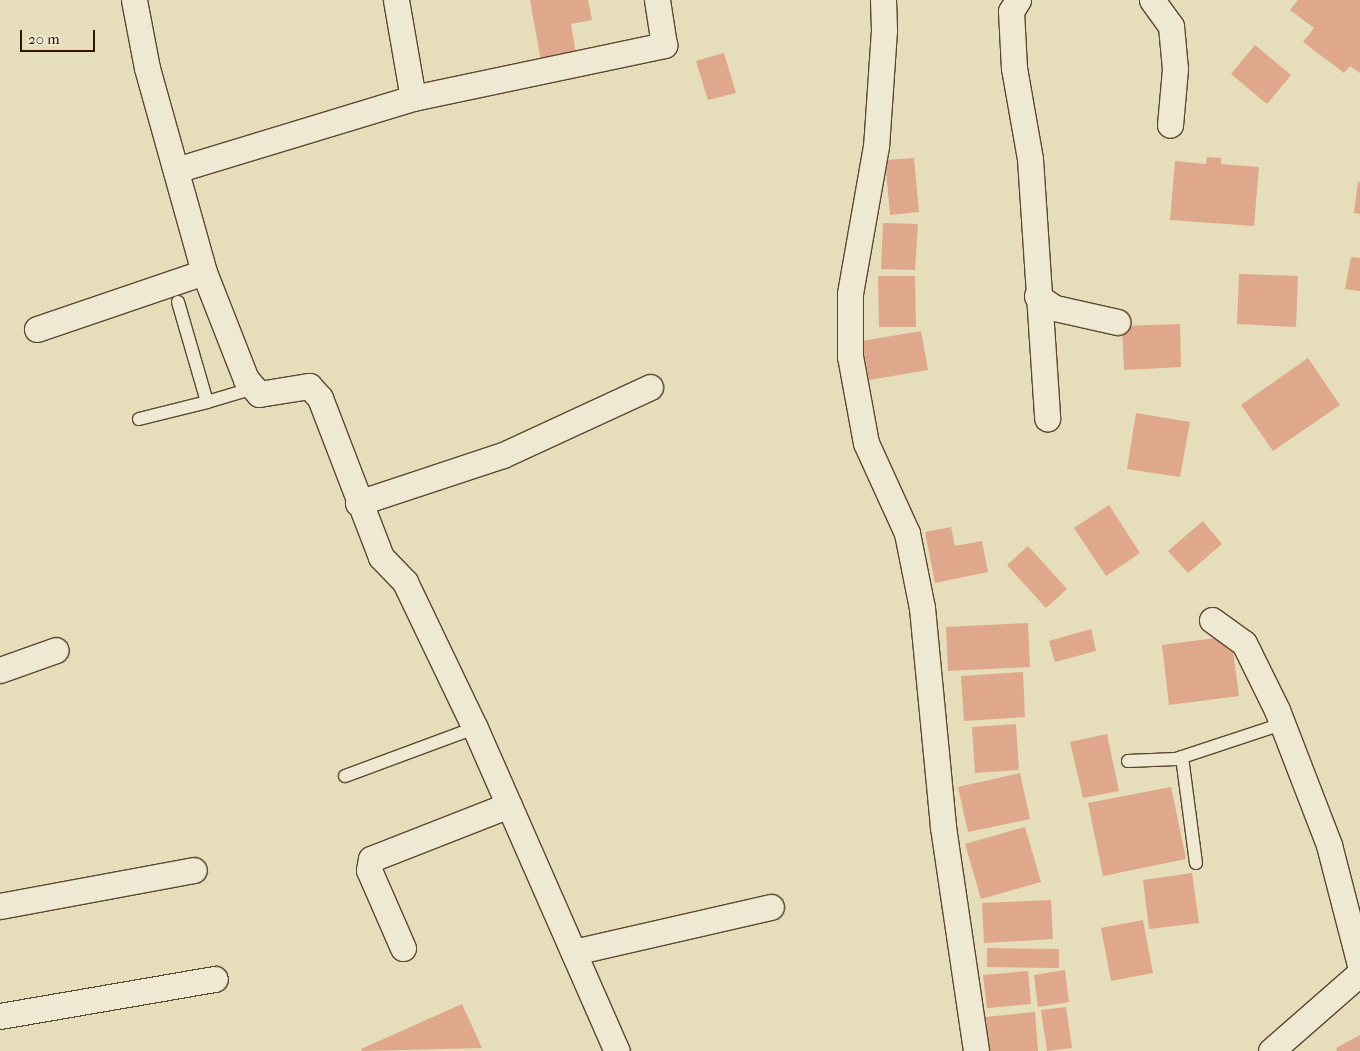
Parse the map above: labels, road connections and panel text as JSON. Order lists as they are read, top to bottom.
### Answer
{
  "scale_bar": "20 m"
}
